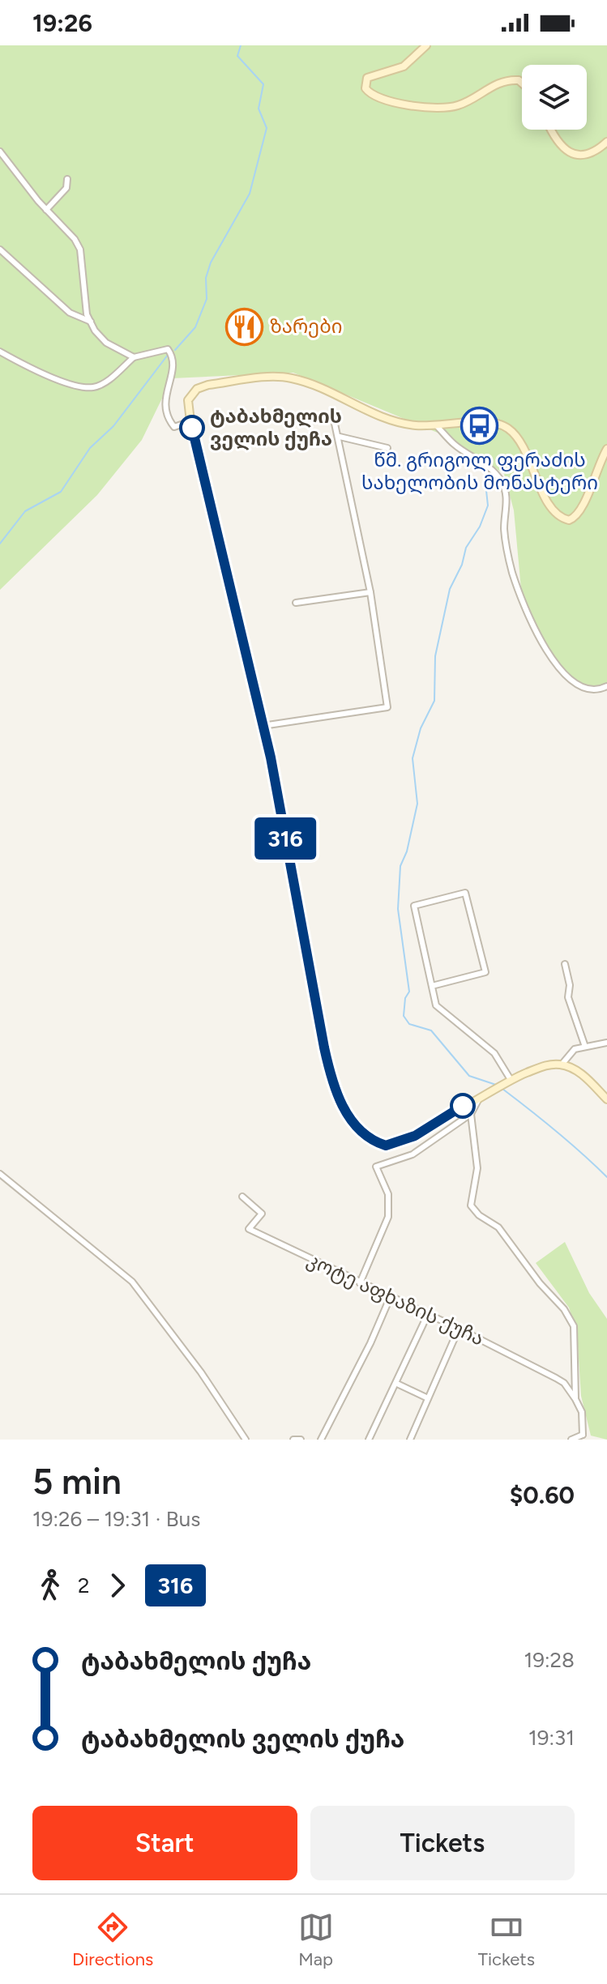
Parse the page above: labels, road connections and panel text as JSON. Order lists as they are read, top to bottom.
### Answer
{
  "streets": {
    "street": ["კოტე აფხაზის ქუჩა"]
  },
  "places": {
    "restaurant": ["ზარები"],
    "bus stop": ["წმ. გრიგოლ ფერაძის სახელობის მონასტერი"],
    "other": ["ტაბახმელის ველის ქუჩა"]
  },
  "lines": ["bus line 316"],
  "page": {
    "status": "19:26",
    "on_map": "316",
    "heading": ["5 min", "19:26 – 19:31 · Bus", "$0.60"],
    "legs": ["2", "316"],
    "list": [
      {
        "name": "ტაბახმელის ქუჩა",
        "value": "19:28"
      },
      {
        "name": "ტაბახმელის ველის ქუჩა",
        "value": "19:31"
      }
    ],
    "buttons": ["Start", "Tickets"],
    "tabs": ["Directions", "Map", "Tickets"]
  }
}
